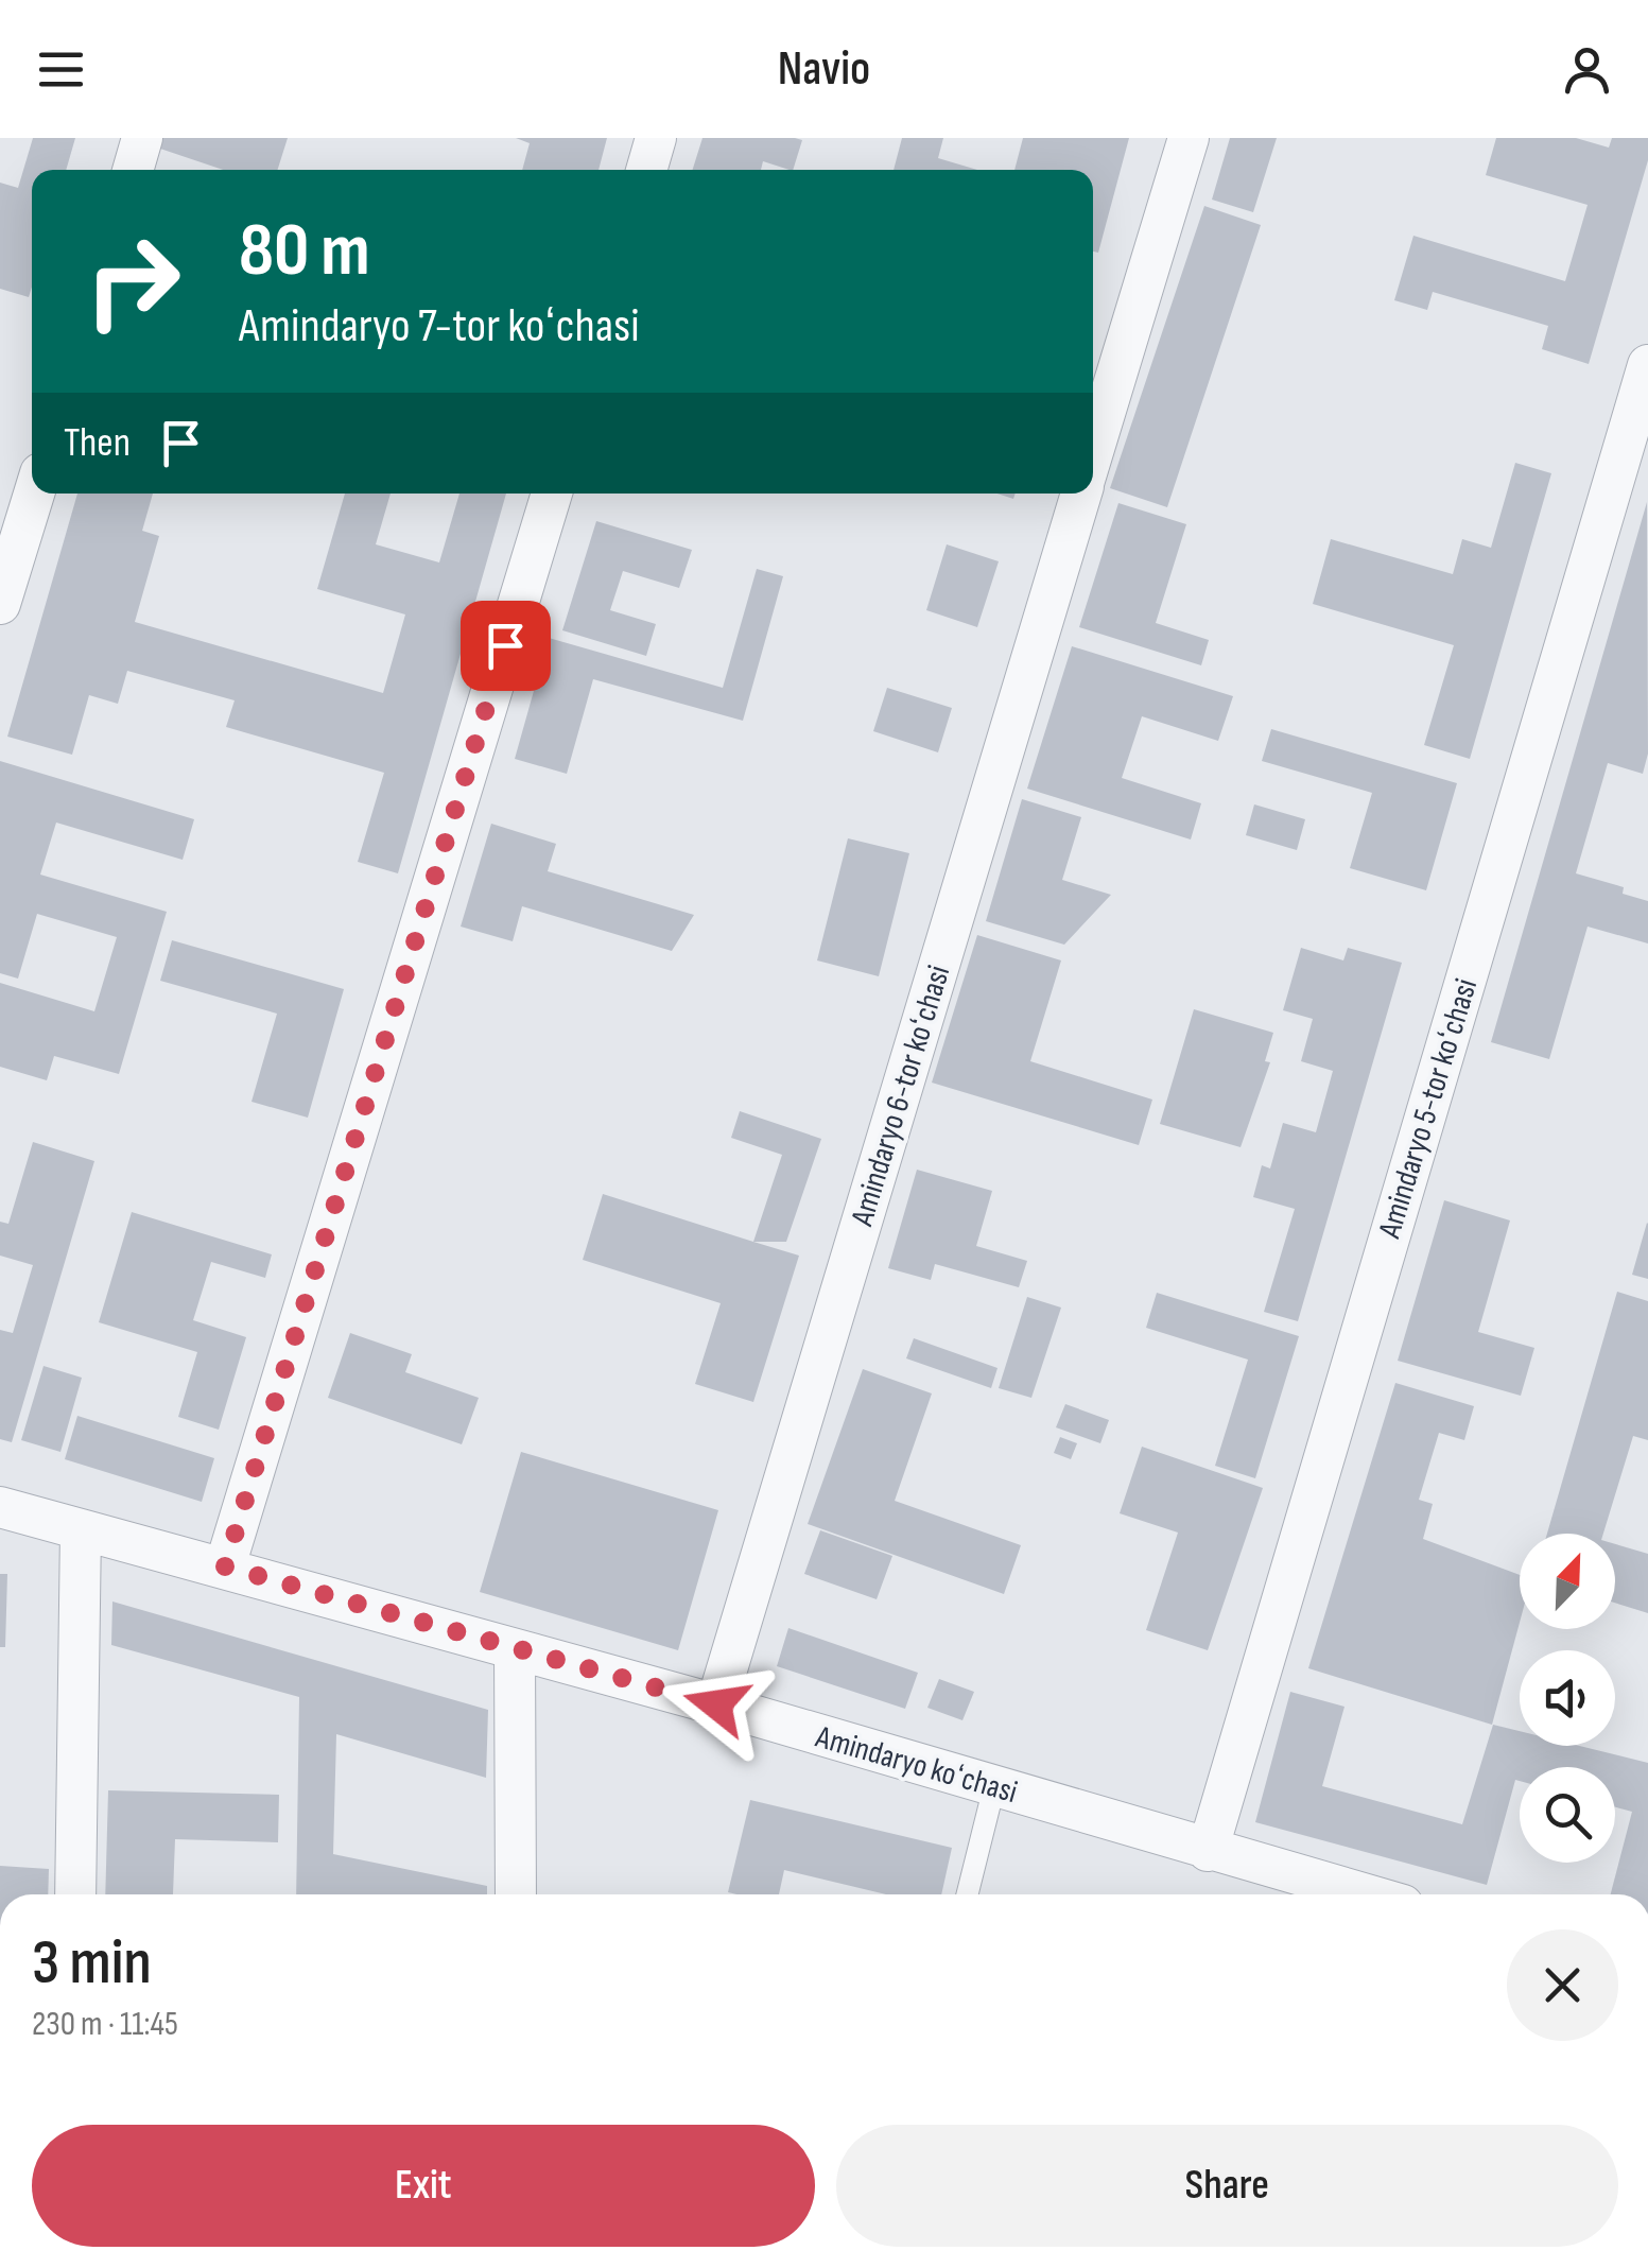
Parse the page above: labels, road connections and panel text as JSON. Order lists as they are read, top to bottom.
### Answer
{
  "streets": {
    "street": ["Amindaryo 6-tor koʻchasi", "Amindaryo 5-tor koʻchasi", "Amindaryo koʻchasi"]
  },
  "crossings": [
    ["Amindaryo 6-tor koʻchasi", "Amindaryo koʻchasi"],
    ["Amindaryo 5-tor koʻchasi", "Amindaryo koʻchasi"]
  ],
  "north": "top right",
  "page": {
    "header": "Navio",
    "turn": ["80 m", "Amindaryo 7-tor koʻchasi"],
    "then": "Then",
    "heading": ["3 min", "230 m · 11:45"],
    "buttons": ["Exit", "Share"]
  }
}
